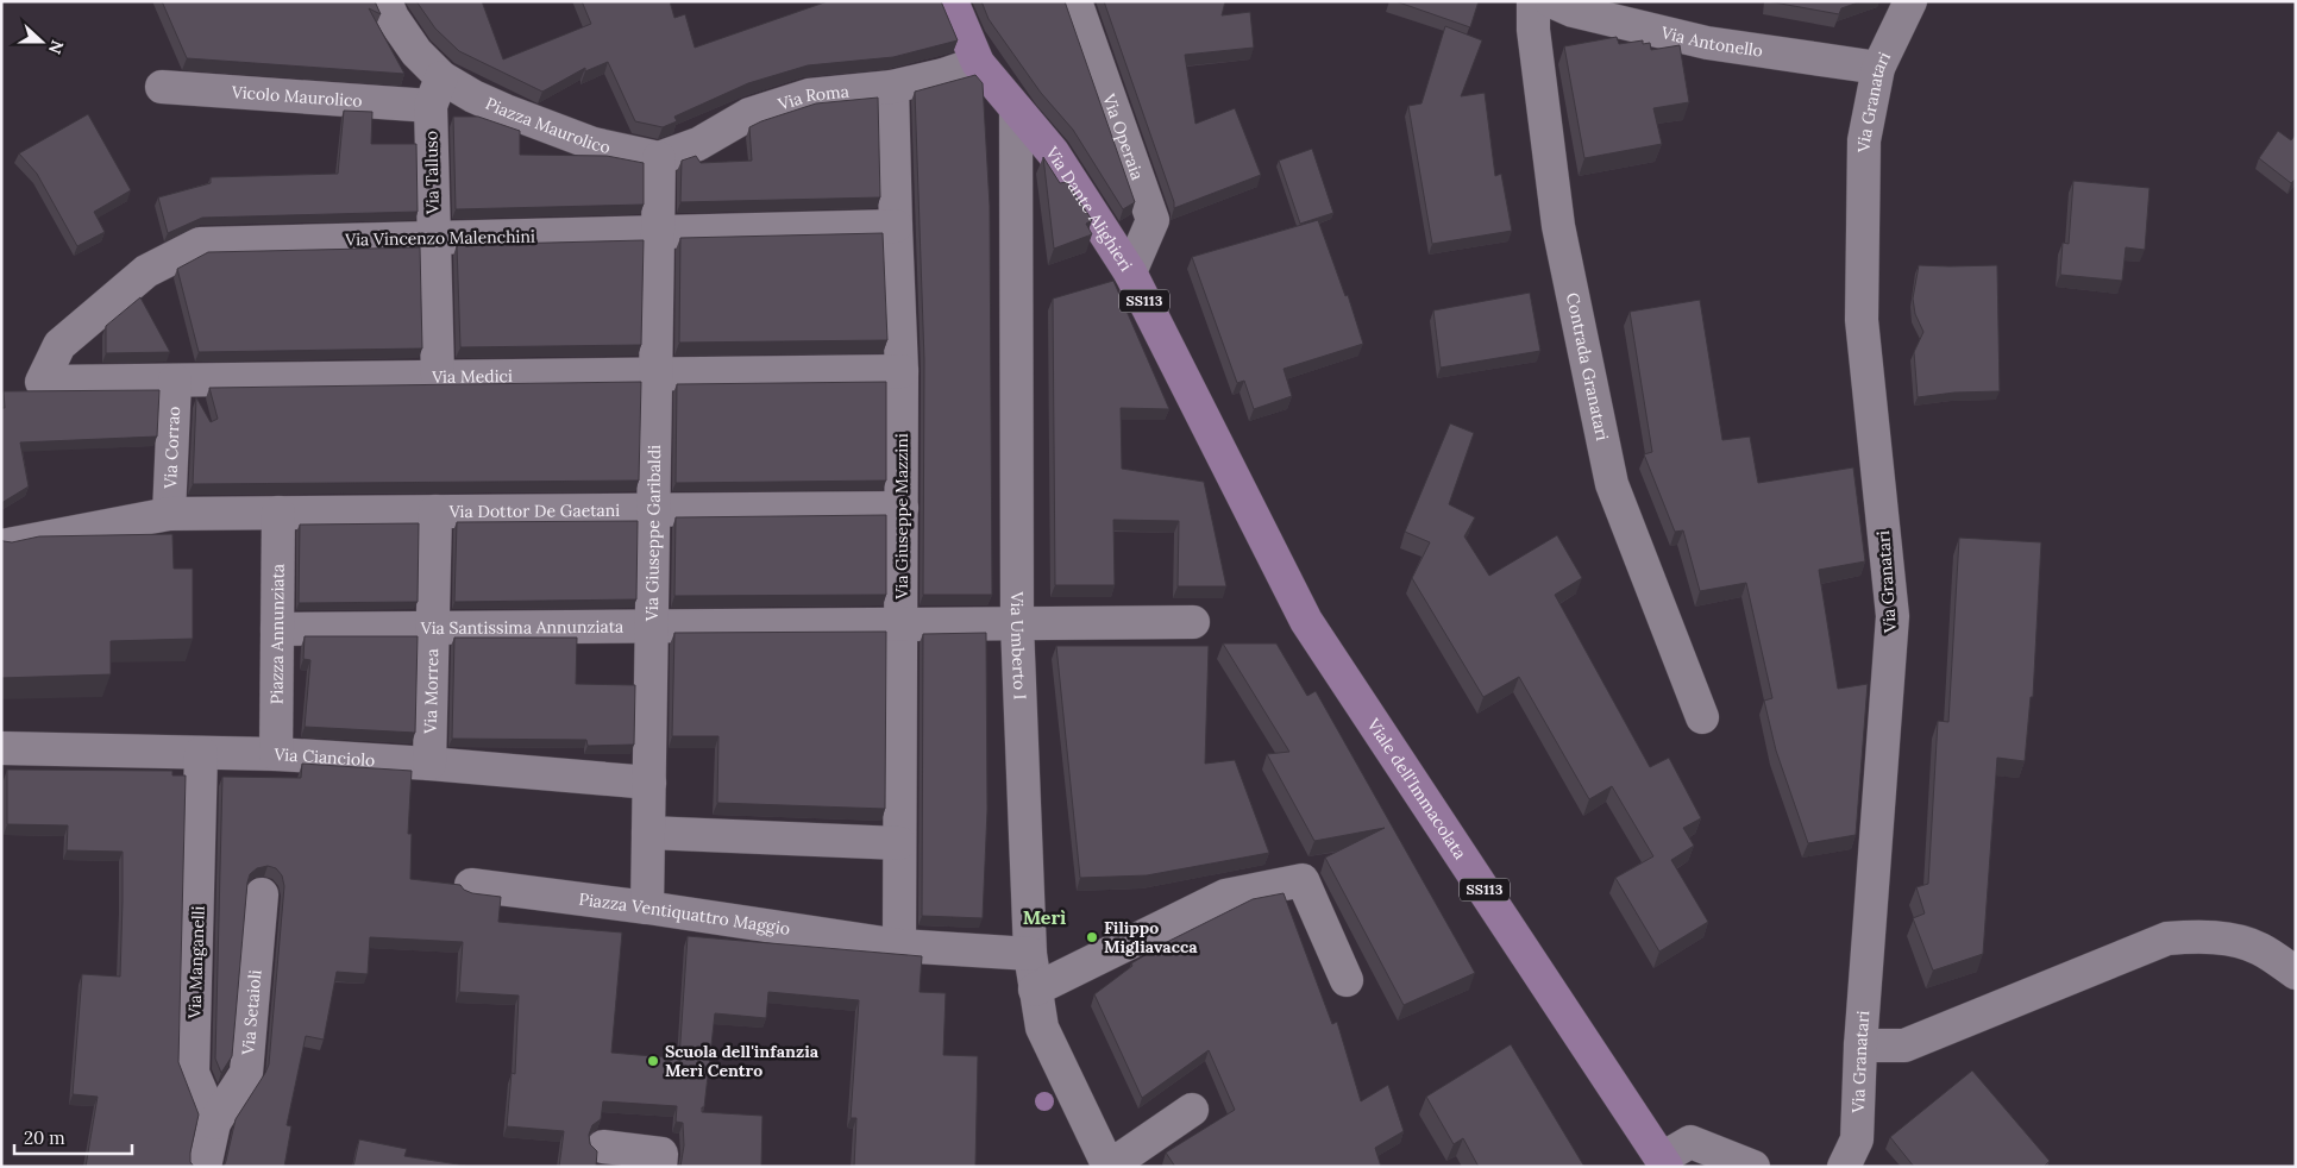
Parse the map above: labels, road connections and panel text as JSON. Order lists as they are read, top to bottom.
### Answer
{
  "streets": {
    "main road": ["Via Dante Alighieri", "SS113", "Viale dell'Immacolata"],
    "street": [
      "Via Antonello",
      "Vicolo Maurolico",
      "Via Roma",
      "Via Granatari",
      "Piazza Maurolico",
      "Via Operaia",
      "Via Talluso",
      "Via Vincenzo Malenchini",
      "Contrada Granatari",
      "Via Medici",
      "Via Corrao",
      "Via Dottor De Gaetani",
      "Via Giuseppe Mazzini",
      "Via Giuseppe Garibaldi",
      "Via Santissima Annunziata",
      "Piazza Annunziata",
      "Via Umberto I",
      "Via Morrea",
      "Via Cianciolo",
      "Piazza Ventiquattro Maggio",
      "Via Manganelli",
      "Via Setaioli"
    ]
  },
  "crossings": [
    ["Via Antonello", "Via Granatari"],
    ["Vicolo Maurolico", "Piazza Maurolico"],
    ["Vicolo Maurolico", "Via Talluso"],
    ["Via Roma", "Piazza Maurolico"],
    ["Via Roma", "Via Dante Alighieri"],
    ["Via Roma", "Via Giuseppe Mazzini"],
    ["Via Roma", "Via Giuseppe Garibaldi"],
    ["Piazza Maurolico", "Via Talluso"],
    ["Piazza Maurolico", "Via Giuseppe Garibaldi"],
    ["Via Operaia", "Via Dante Alighieri"],
    ["Via Talluso", "Via Vincenzo Malenchini"],
    ["Via Talluso", "Via Medici"],
    ["Via Dante Alighieri", "Via Umberto I"],
    ["Via Dante Alighieri", "Viale dell'Immacolata"],
    ["Via Vincenzo Malenchini", "Via Medici"],
    ["Via Vincenzo Malenchini", "Via Giuseppe Mazzini"],
    ["Via Vincenzo Malenchini", "Via Giuseppe Garibaldi"],
    ["Via Medici", "Via Corrao"],
    ["Via Medici", "Via Giuseppe Mazzini"],
    ["Via Medici", "Via Giuseppe Garibaldi"],
    ["Via Corrao", "Via Dottor De Gaetani"],
    ["Via Dottor De Gaetani", "Via Giuseppe Mazzini"],
    ["Via Dottor De Gaetani", "Via Giuseppe Garibaldi"],
    ["Via Dottor De Gaetani", "Piazza Annunziata"],
    ["Via Dottor De Gaetani", "Via Morrea"],
    ["Via Giuseppe Mazzini", "Via Santissima Annunziata"],
    ["Via Giuseppe Mazzini", "Piazza Ventiquattro Maggio"],
    ["Via Giuseppe Garibaldi", "Via Santissima Annunziata"],
    ["Via Giuseppe Garibaldi", "Via Cianciolo"],
    ["Via Giuseppe Garibaldi", "Piazza Ventiquattro Maggio"],
    ["Via Santissima Annunziata", "Piazza Annunziata"],
    ["Via Santissima Annunziata", "Via Umberto I"],
    ["Via Santissima Annunziata", "Via Morrea"],
    ["Piazza Annunziata", "Via Cianciolo"],
    ["Via Umberto I", "Piazza Ventiquattro Maggio"],
    ["Via Morrea", "Via Cianciolo"],
    ["Via Cianciolo", "Via Manganelli"],
    ["Via Manganelli", "Via Setaioli"]
  ],
  "districts": ["Merì"],
  "places": ["Filippo Migliavacca", "Scuola dell'infanzia Merì Centro"],
  "scale_bar": "20 m",
  "north": "right"
}
